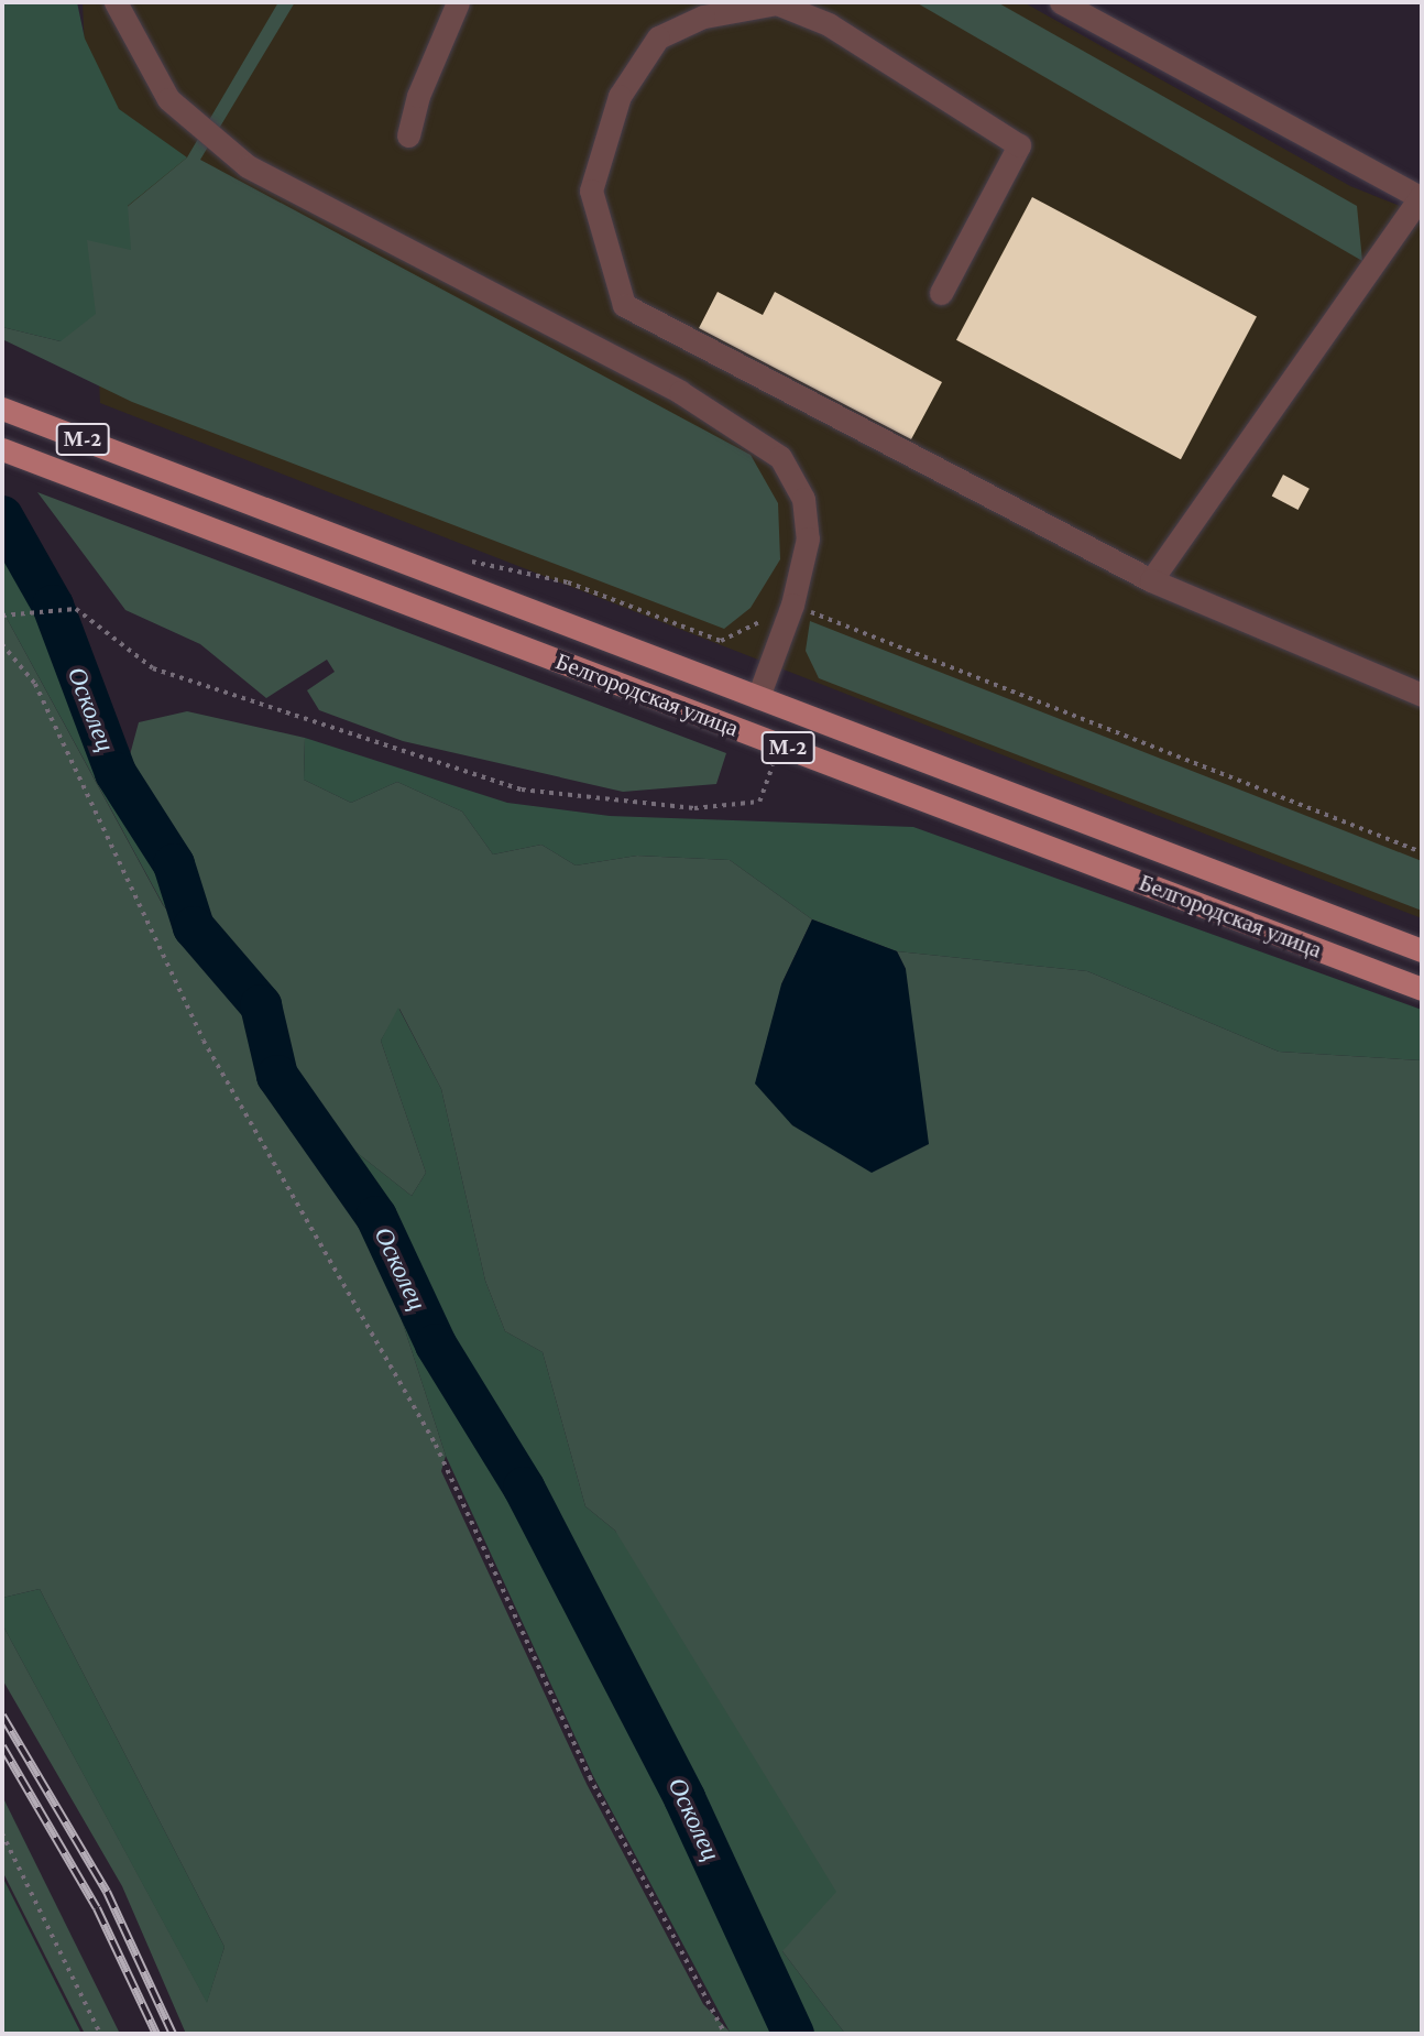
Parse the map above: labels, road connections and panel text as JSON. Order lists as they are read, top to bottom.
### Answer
{
  "streets": {
    "main road": ["М-2", "Белгородская улица"]
  },
  "water": ["Осколец"]
}
